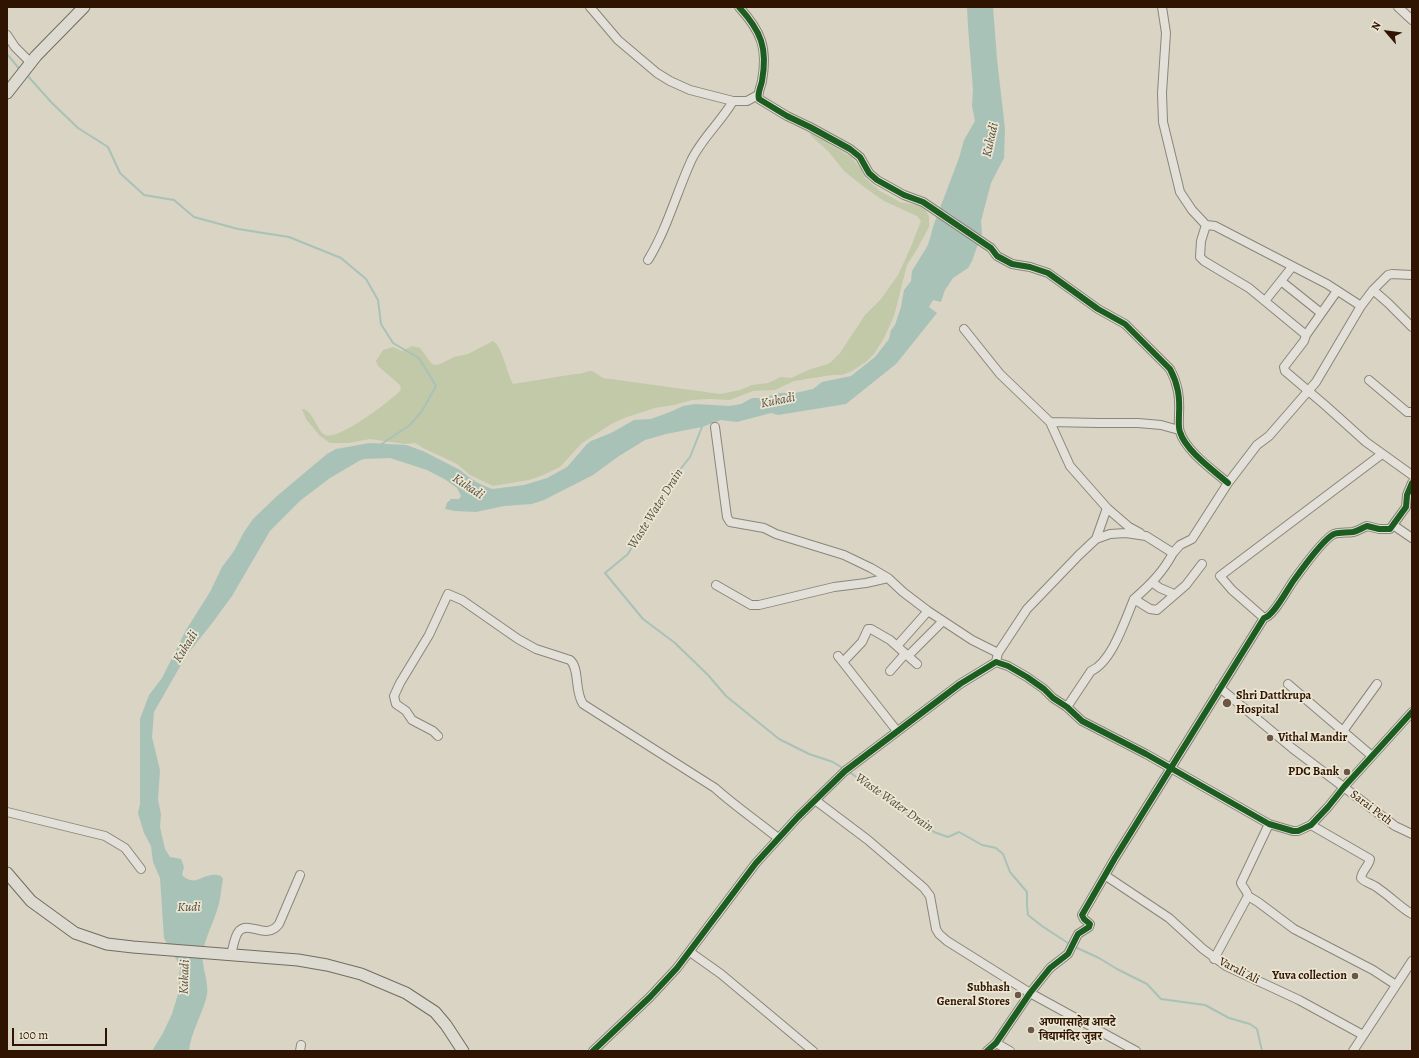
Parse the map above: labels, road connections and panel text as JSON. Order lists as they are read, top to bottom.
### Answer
{
  "streets": {
    "street": ["Sarai Peth", "Varali Ali"]
  },
  "water": ["Kukadi", "Waste Water Drain", "Kudi"],
  "places": [
    "Shri Dattkrupa Hospital",
    "Vithal Mandir",
    "PDC Bank",
    "Yuva collection",
    "Subhash General Stores",
    "अण्णासाहेब आवटे विद्यामंदिर जुन्नर"
  ],
  "scale_bar": "100 m",
  "north": "top left"
}
